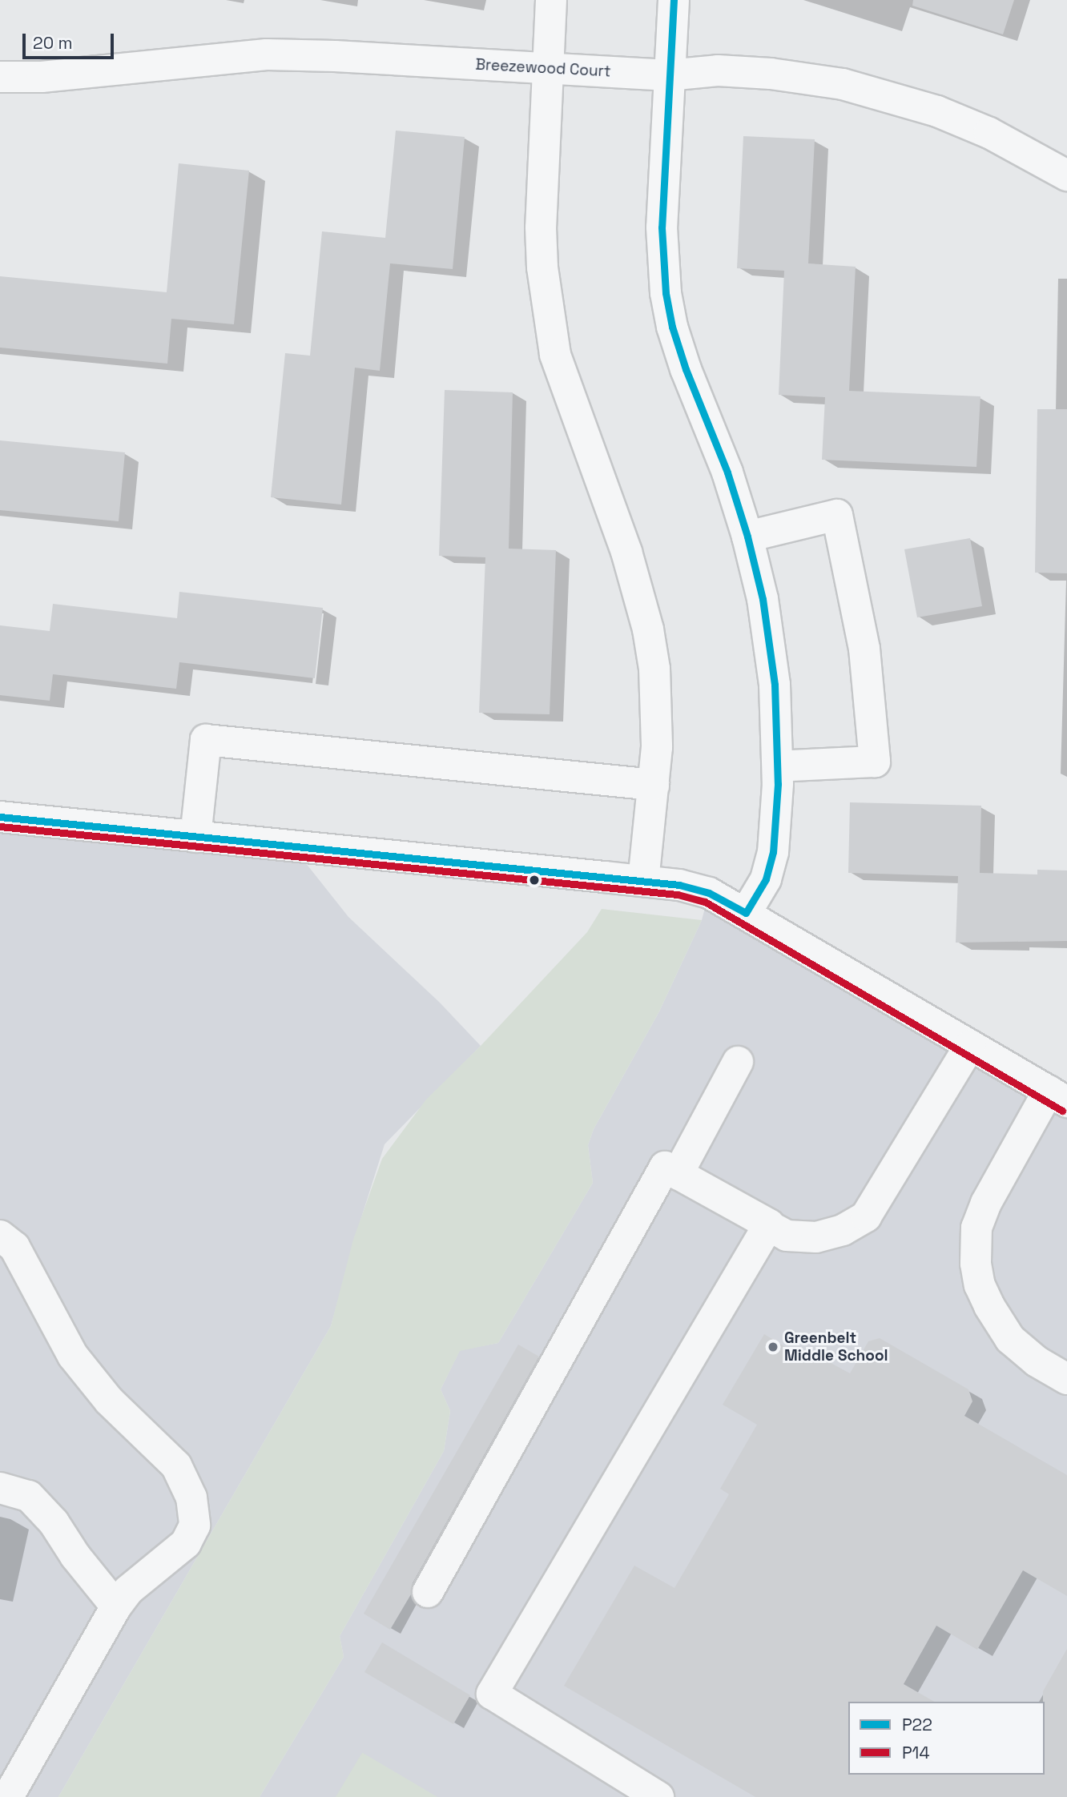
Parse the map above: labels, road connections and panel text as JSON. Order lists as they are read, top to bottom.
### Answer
{
  "streets": {
    "street": ["Breezewood Court"]
  },
  "places": ["Greenbelt Middle School"],
  "lines": ["transit line P22", "transit line P14"],
  "legend": ["P22", "P14"],
  "scale_bar": "20 m"
}
